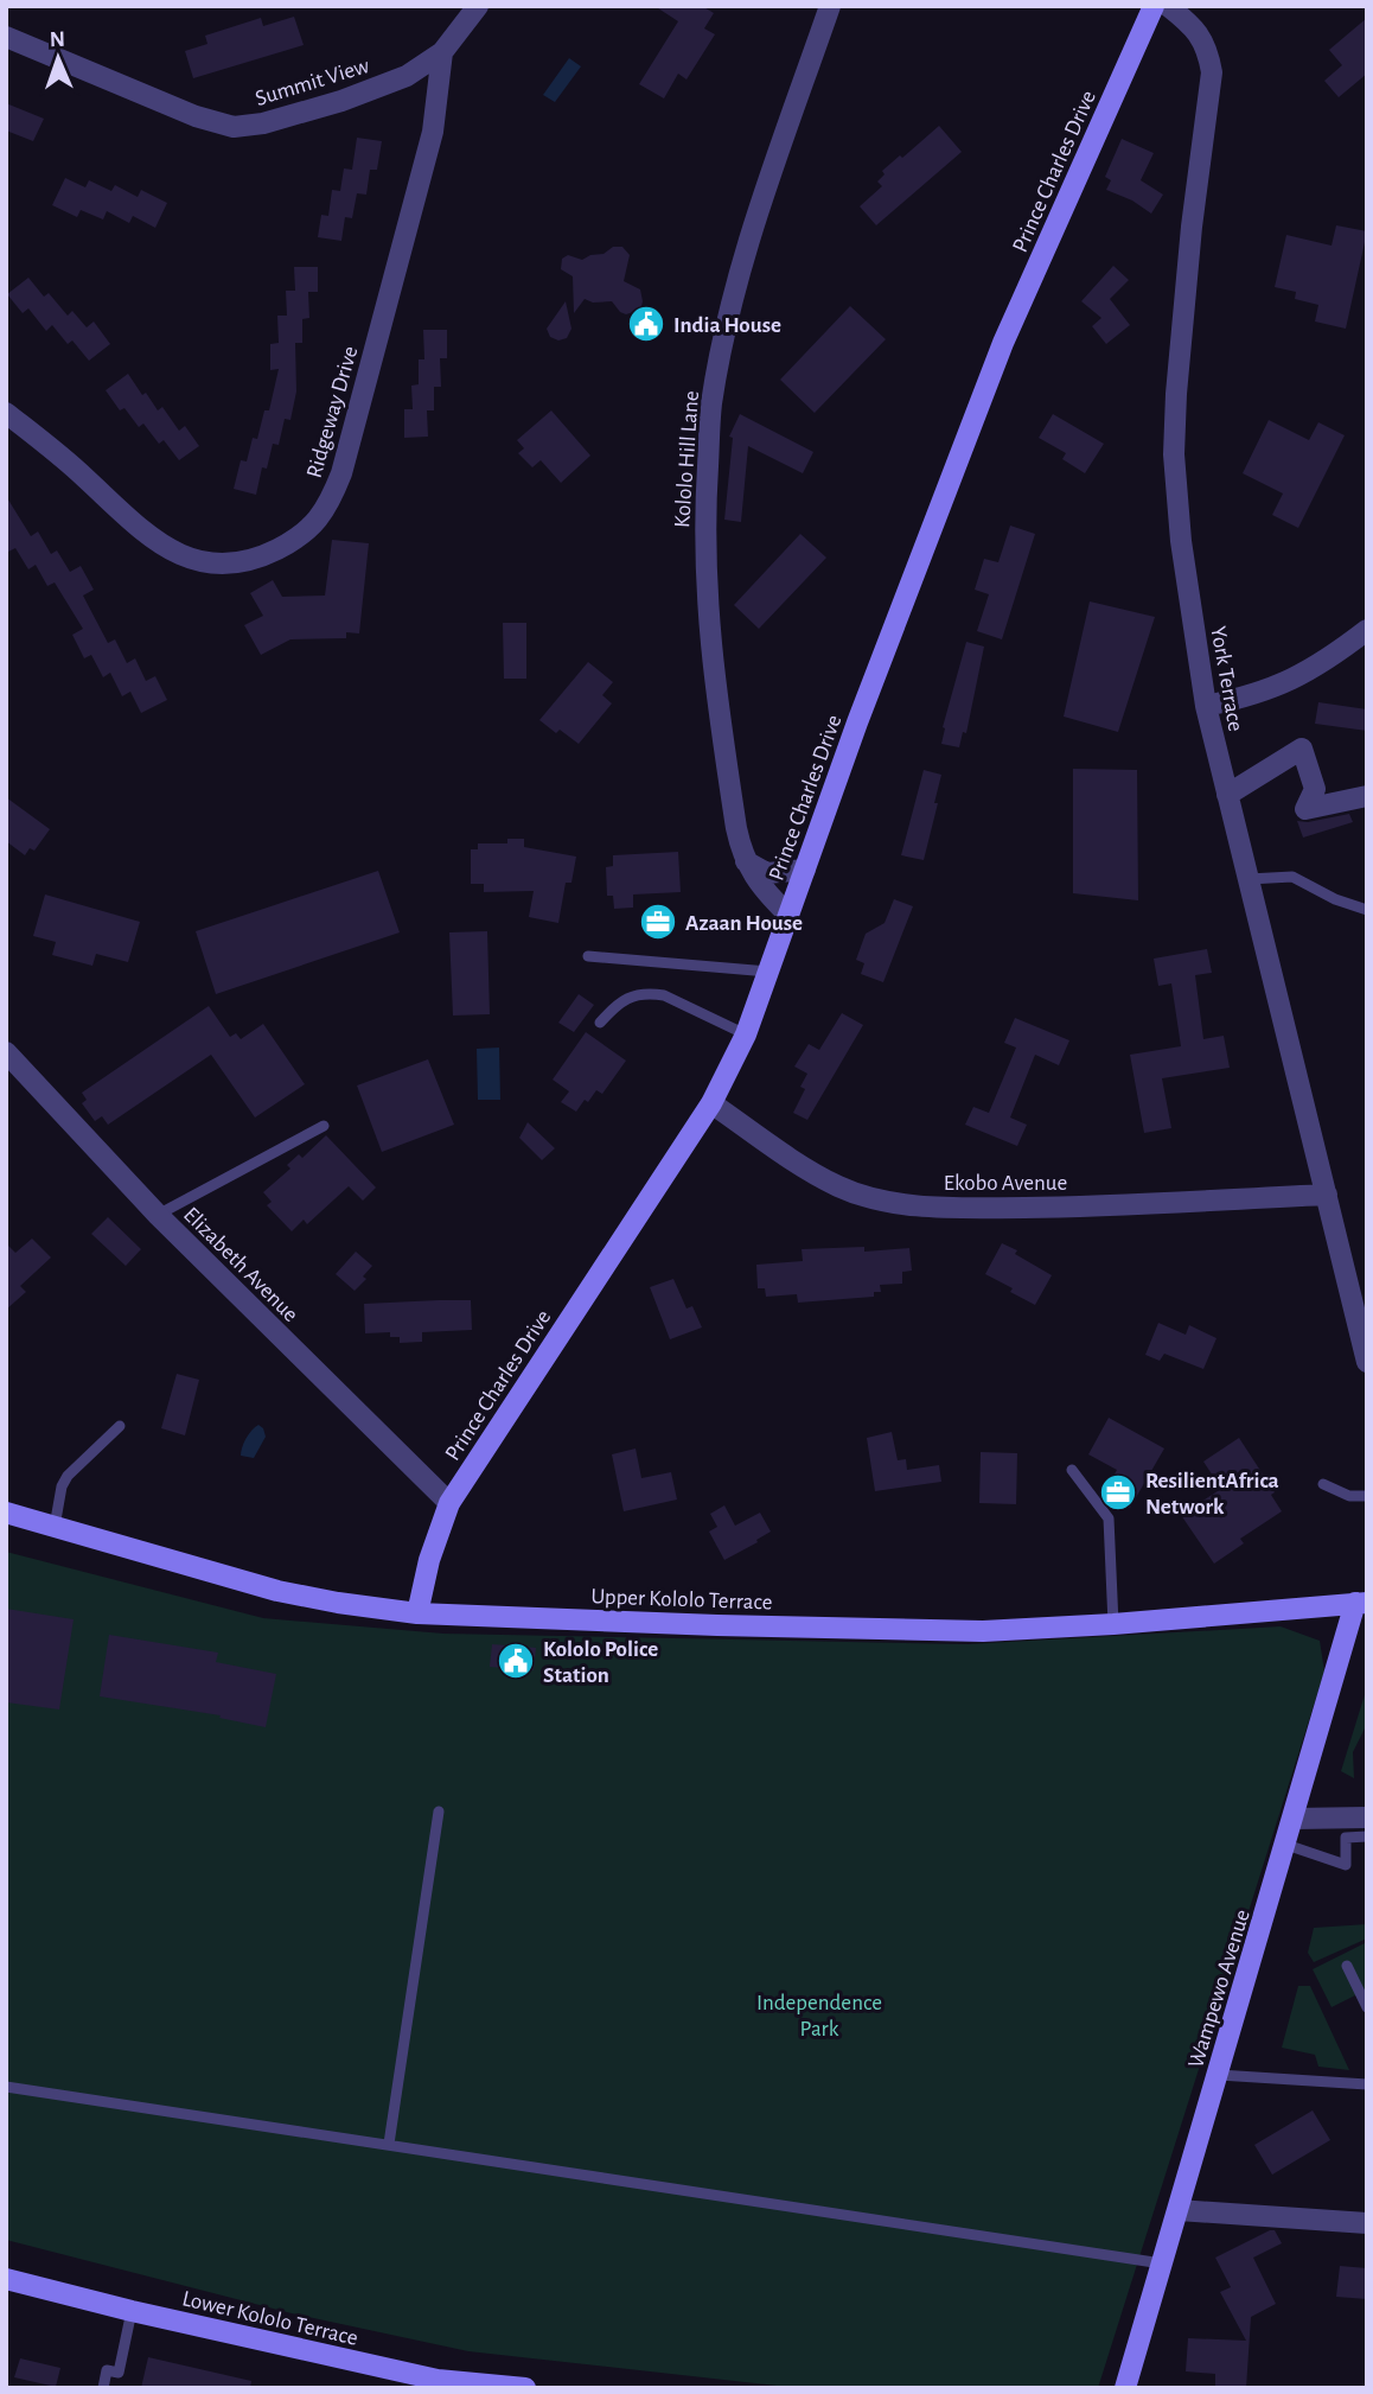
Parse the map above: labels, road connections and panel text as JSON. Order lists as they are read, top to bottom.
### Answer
{
  "streets": {
    "street": [
      "Summit View",
      "Prince Charles Drive",
      "Ridgeway Drive",
      "Kololo Hill Lane",
      "York Terrace",
      "Ekobo Avenue",
      "Elizabeth Avenue",
      "Upper Kololo Terrace",
      "Wampewo Avenue",
      "Lower Kololo Terrace"
    ]
  },
  "crossings": [
    ["Summit View", "Ridgeway Drive"],
    ["Prince Charles Drive", "Kololo Hill Lane"],
    ["Prince Charles Drive", "Ekobo Avenue"],
    ["Prince Charles Drive", "Elizabeth Avenue"],
    ["Prince Charles Drive", "Upper Kololo Terrace"],
    ["York Terrace", "Ekobo Avenue"],
    ["Upper Kololo Terrace", "Wampewo Avenue"]
  ],
  "parks": ["Independence Park"],
  "places": {
    "public building": ["India House", "Kololo Police Station"],
    "office": ["Azaan House", "ResilientAfrica Network"]
  },
  "north": "top"
}
